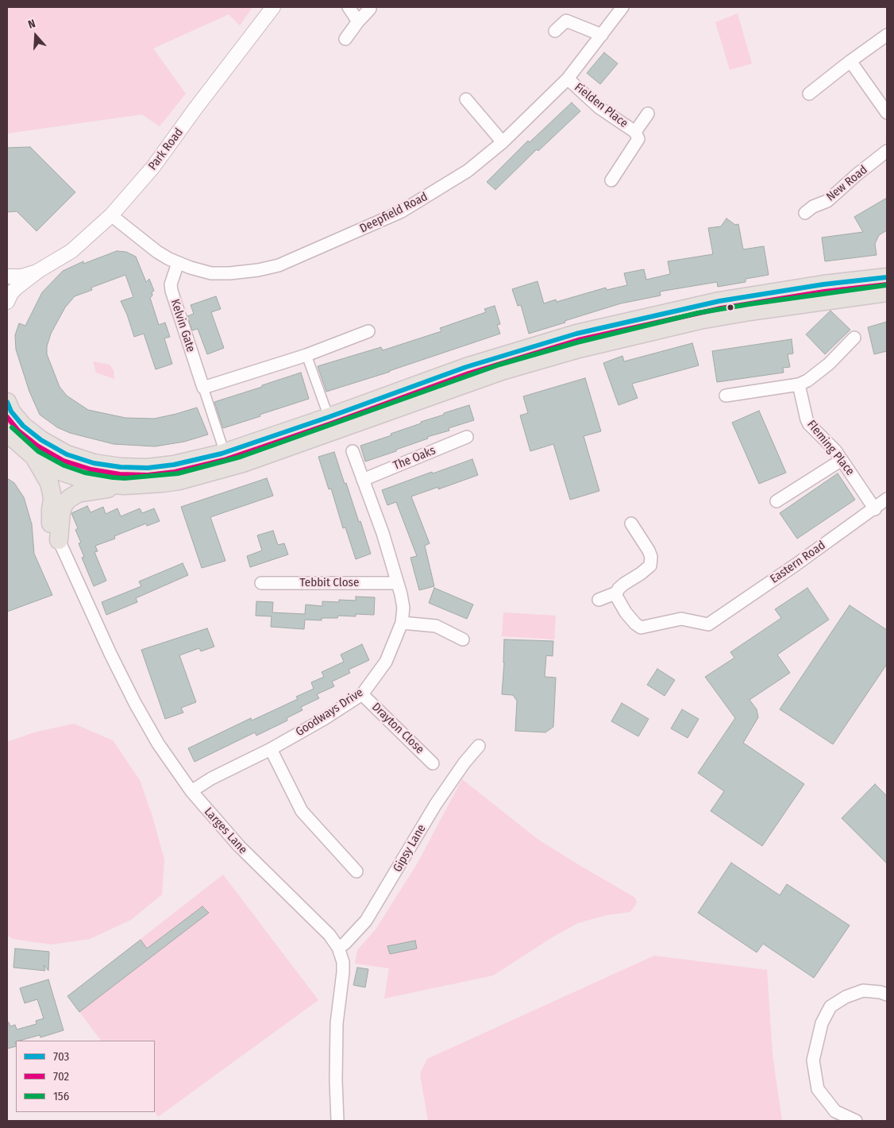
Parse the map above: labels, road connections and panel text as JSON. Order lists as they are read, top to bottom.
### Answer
{
  "streets": {
    "street": [
      "Fielden Place",
      "Park Road",
      "New Road",
      "Deepfield Road",
      "Kelvin Gate",
      "Fleming Place",
      "The Oaks",
      "Eastern Road",
      "Tebbit Close",
      "Goodways Drive",
      "Drayton Close",
      "Larges Lane",
      "Gipsy Lane"
    ]
  },
  "crossings": [
    ["Fielden Place", "Deepfield Road"],
    ["Park Road", "Deepfield Road"],
    ["Deepfield Road", "Kelvin Gate"],
    ["Fleming Place", "Eastern Road"],
    ["Tebbit Close", "Goodways Drive"],
    ["Goodways Drive", "Drayton Close"],
    ["Goodways Drive", "Larges Lane"],
    ["Larges Lane", "Gipsy Lane"]
  ],
  "lines": ["transit line 703", "transit line 702", "transit line 156"],
  "legend": ["703", "702", "156"],
  "north": "top"
}
